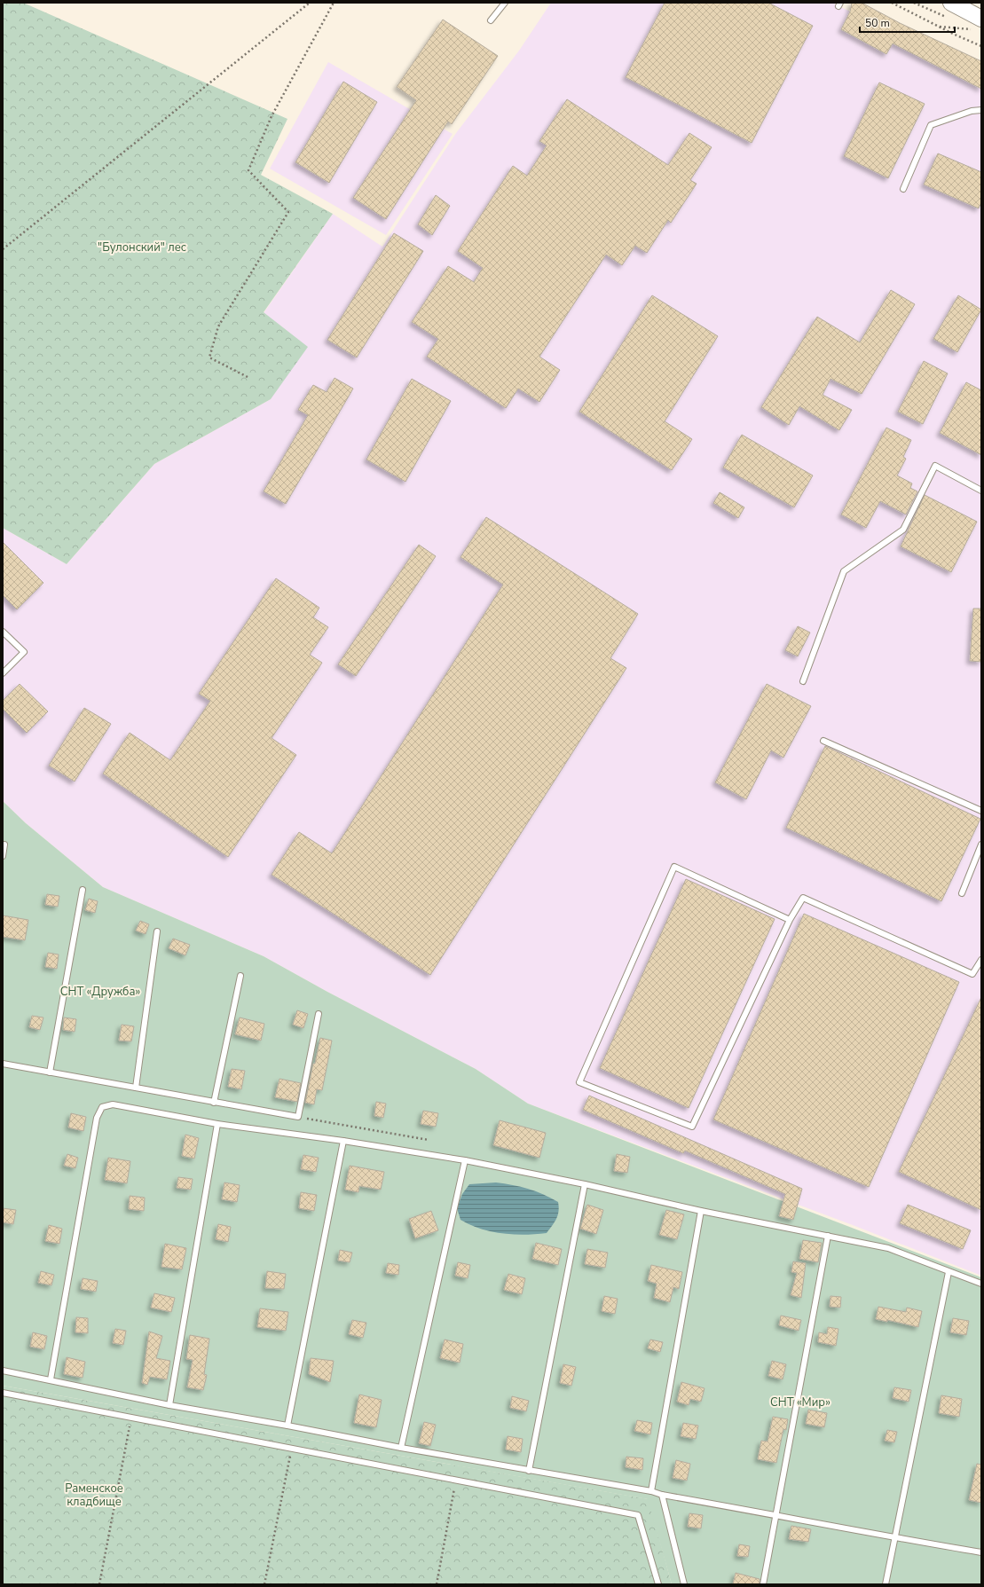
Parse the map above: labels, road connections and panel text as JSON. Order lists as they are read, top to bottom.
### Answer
{
  "parks": [
    "\"Булонский\" лес",
    "СНТ «Дружба»",
    "СНТ «Мир»",
    "Раменское кладбище"
  ],
  "scale_bar": "50 m"
}
